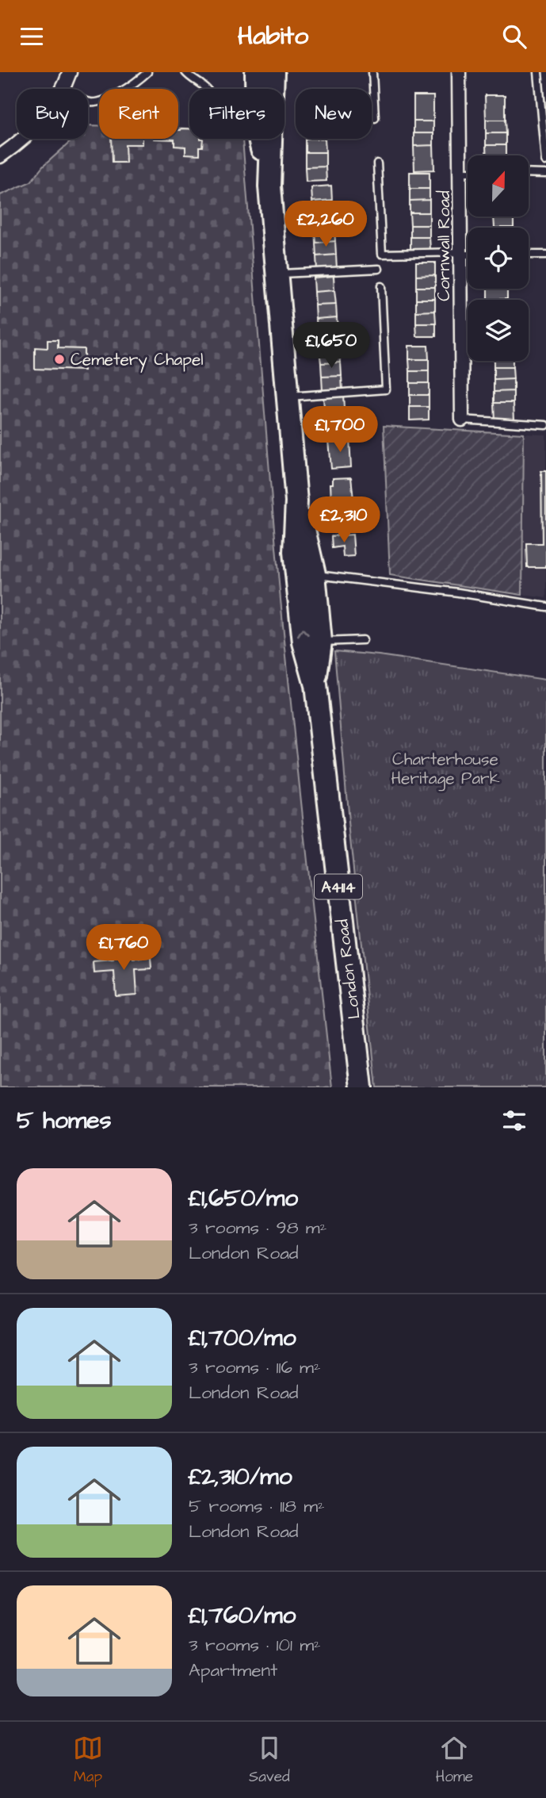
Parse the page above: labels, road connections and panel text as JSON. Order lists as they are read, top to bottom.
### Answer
{
  "streets": {
    "highway": ["A4114", "London Road"],
    "street": ["Cornwall Road"]
  },
  "parks": ["Charterhouse Heritage Park"],
  "places": ["Cemetery Chapel"],
  "north": "top",
  "page": {
    "header": "Habito",
    "chip": [
      "Buy",
      "Rent",
      "Filters",
      "New"
    ],
    "price": [
      "£2,260",
      "£1,650",
      "£1,700",
      "£2,310",
      "£1,760"
    ],
    "heading": "5 homes",
    "list": [
      {
        "name": "£1,650/mo",
        "note": "3 rooms · 98 m² · London Road"
      },
      {
        "name": "£1,700/mo",
        "note": "3 rooms · 116 m² · London Road"
      },
      {
        "name": "£2,310/mo",
        "note": "5 rooms · 118 m² · London Road"
      },
      {
        "name": "£1,760/mo",
        "note": "3 rooms · 101 m² · Apartment"
      }
    ],
    "tabs": ["Map", "Saved", "Home"]
  }
}
